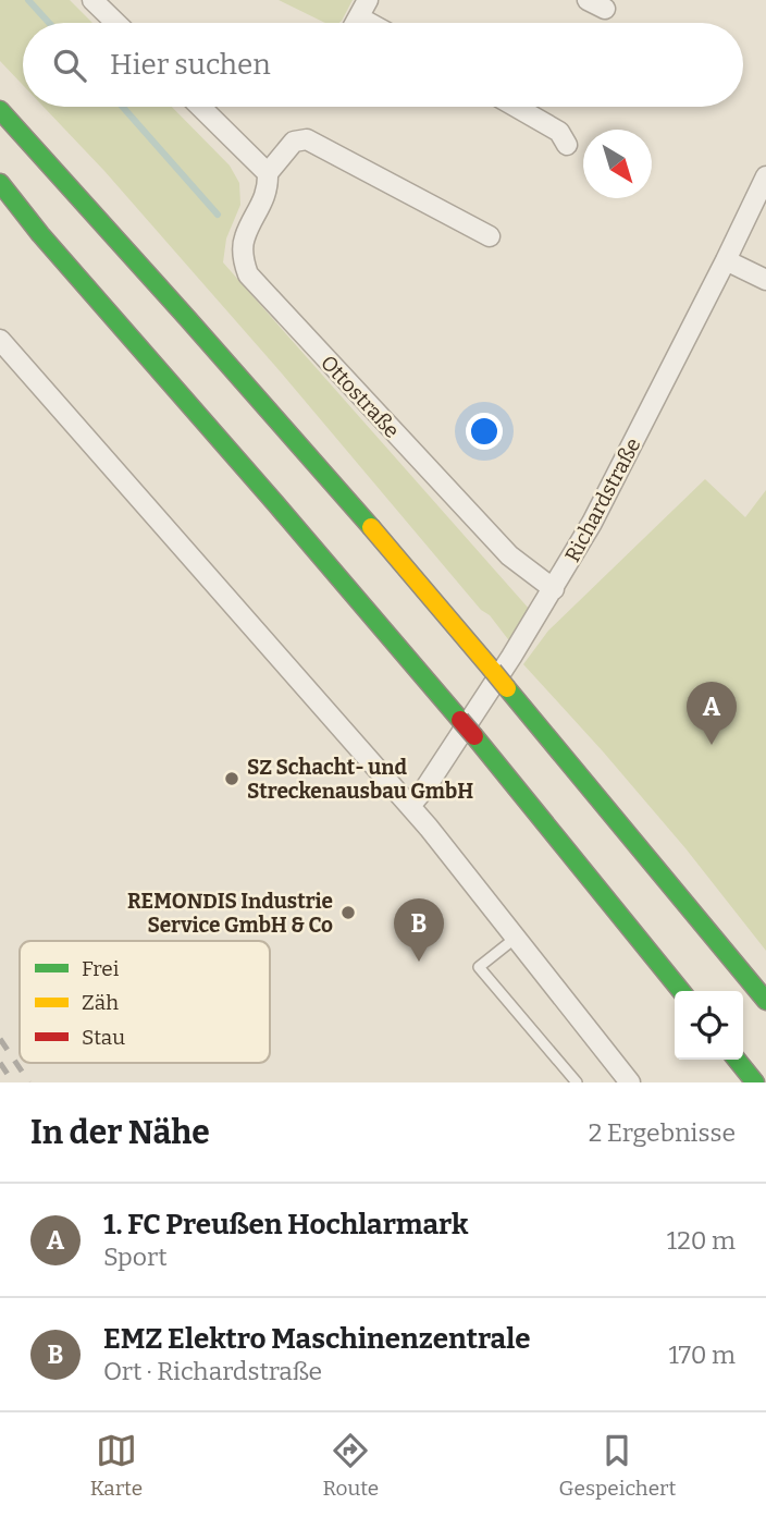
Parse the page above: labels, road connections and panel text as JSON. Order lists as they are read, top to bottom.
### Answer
{
  "streets": {
    "street": ["Ottostraße", "Richardstraße"]
  },
  "crossings": [
    ["Ottostraße", "Richardstraße"]
  ],
  "places": ["SZ Schacht- und Streckenausbau GmbH", "REMONDIS Industrie Service GmbH & Co"],
  "legend": ["Frei", "Zäh", "Stau"],
  "north": "bottom right",
  "page": {
    "search": "Hier suchen",
    "pins": ["A", "B"],
    "heading": ["In der Nähe", "2 Ergebnisse"],
    "list": [
      {
        "mark": "A",
        "name": "1. FC Preußen Hochlarmark",
        "note": "Sport",
        "value": "120 m"
      },
      {
        "mark": "B",
        "name": "EMZ Elektro Maschinenzentrale",
        "note": "Ort · Richardstraße",
        "value": "170 m"
      }
    ],
    "nav": ["Karte", "Route", "Gespeichert"]
  }
}
